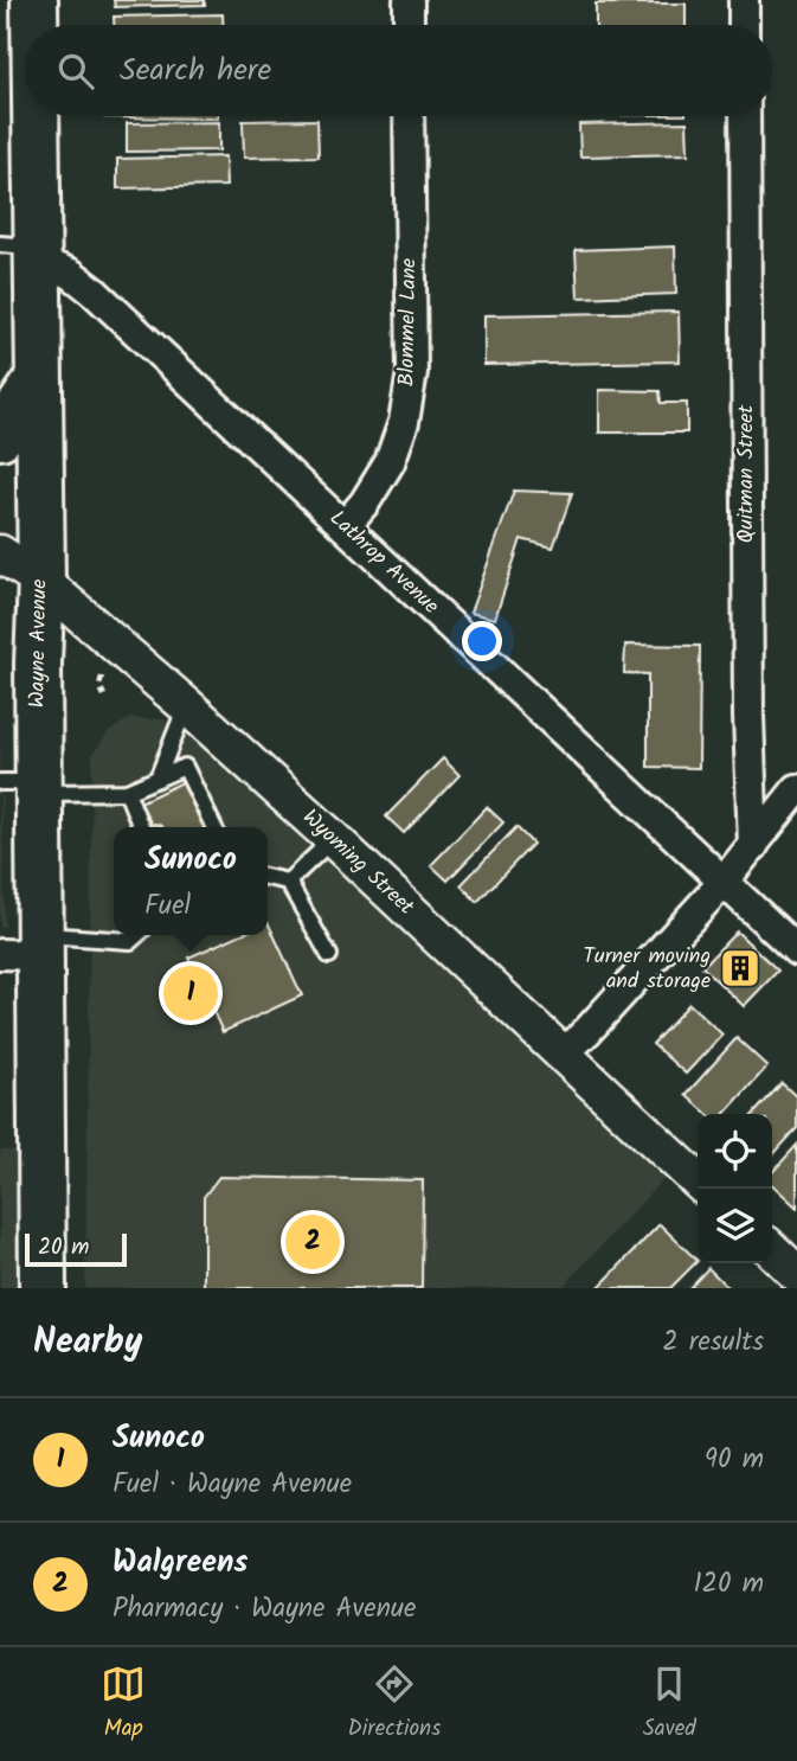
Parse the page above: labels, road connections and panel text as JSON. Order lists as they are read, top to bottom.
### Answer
{
  "streets": {
    "main road": ["Wayne Avenue"],
    "street": [
      "Blommel Lane",
      "Quitman Street",
      "Lathrop Avenue",
      "Wyoming Street"
    ]
  },
  "crossings": [
    ["Blommel Lane", "Lathrop Avenue"],
    ["Lathrop Avenue", "Wayne Avenue"],
    ["Wayne Avenue", "Wyoming Street"]
  ],
  "places": {
    "building": ["Turner moving and storage"]
  },
  "scale_bar": "20 m",
  "page": {
    "search": "Search here",
    "popup": ["Sunoco", "Fuel"],
    "pins": ["1", "2"],
    "scale": "20 m",
    "heading": ["Nearby", "2 results"],
    "list": [
      {
        "mark": "1",
        "name": "Sunoco",
        "note": "Fuel · Wayne Avenue",
        "value": "90 m"
      },
      {
        "mark": "2",
        "name": "Walgreens",
        "note": "Pharmacy · Wayne Avenue",
        "value": "120 m"
      }
    ],
    "nav": ["Map", "Directions", "Saved"]
  }
}
